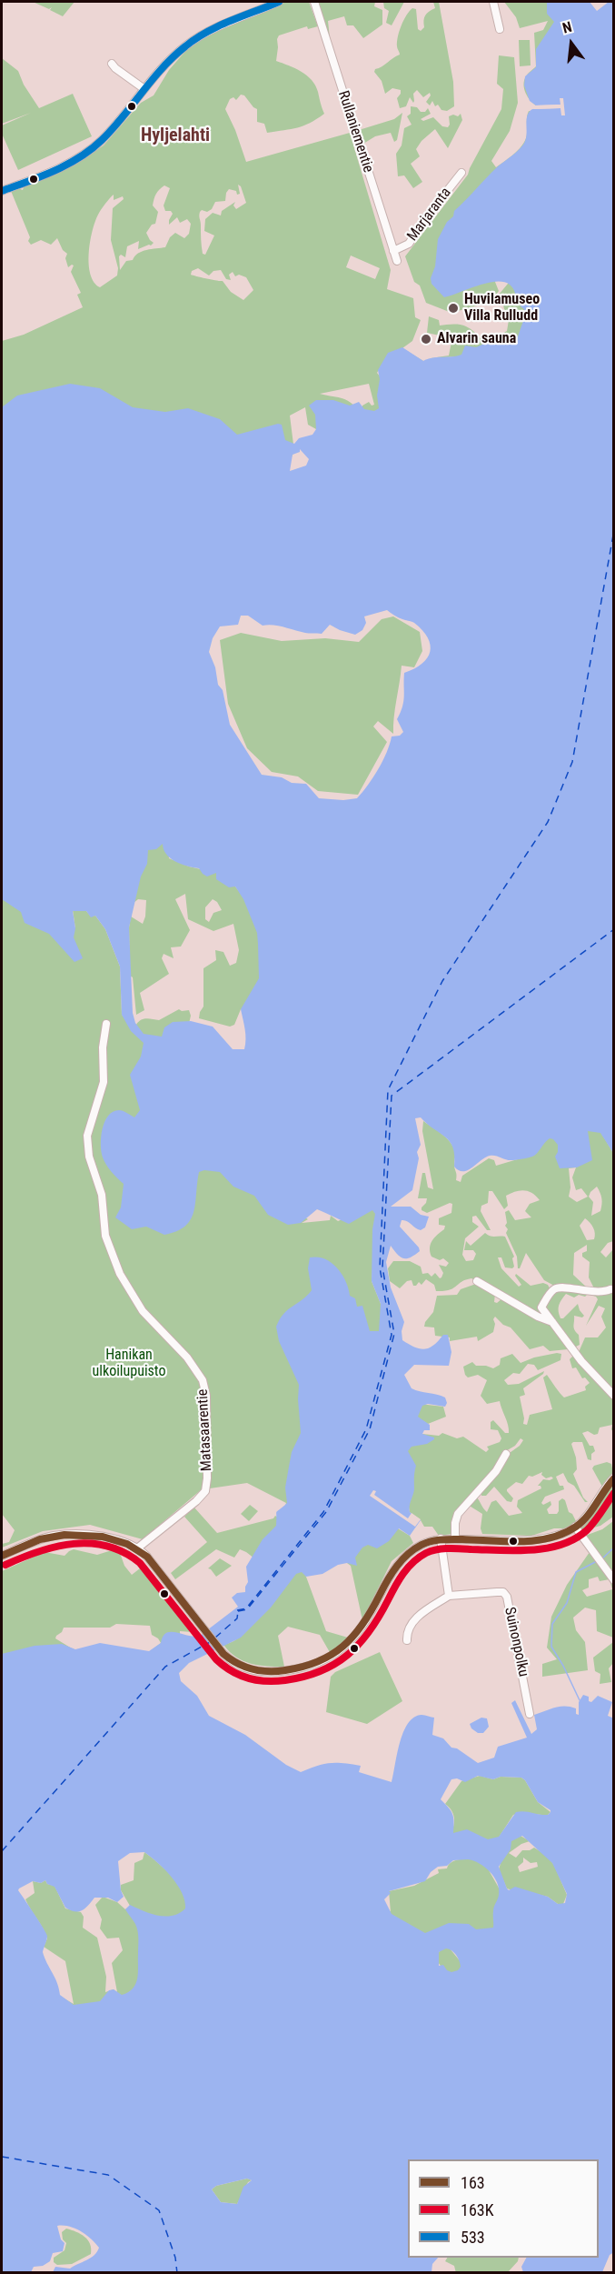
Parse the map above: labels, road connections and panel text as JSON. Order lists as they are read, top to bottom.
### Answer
{
  "streets": {
    "street": [
      "Rullaniementie",
      "Marjaranta",
      "Matasaarentie",
      "Suinonpolku"
    ]
  },
  "crossings": [
    ["Rullaniementie", "Marjaranta"]
  ],
  "districts": ["Hyljelahti"],
  "parks": ["Hanikan ulkoilupuisto"],
  "places": ["Huvilamuseo Villa Rulludd", "Alvarin sauna"],
  "lines": ["transit line 533", "transit line 163", "transit line 163K"],
  "legend": ["163", "163K", "533"],
  "north": "top"
}
